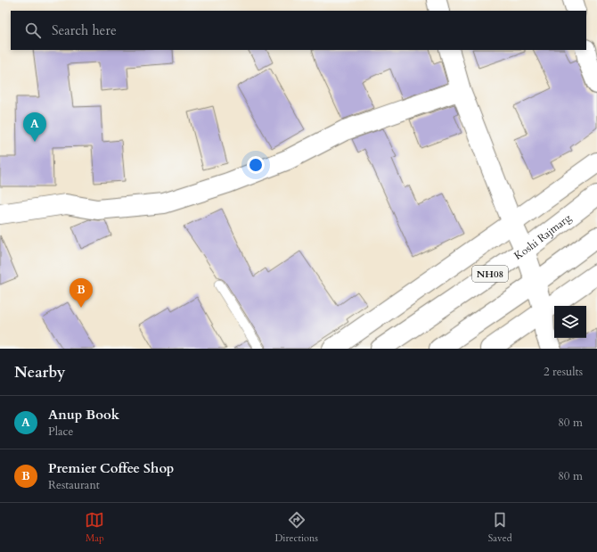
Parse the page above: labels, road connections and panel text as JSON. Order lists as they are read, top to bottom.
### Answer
{
  "streets": {
    "street": ["Koshi Rajmarg", "NH08"]
  },
  "page": {
    "search": "Search here",
    "pins": ["A", "B"],
    "heading": ["Nearby", "2 results"],
    "list": [
      {
        "mark": "A",
        "name": "Anup Book",
        "note": "Place",
        "value": "80 m"
      },
      {
        "mark": "B",
        "name": "Premier Coffee Shop",
        "note": "Restaurant",
        "value": "80 m"
      }
    ],
    "nav": ["Map", "Directions", "Saved"]
  }
}
